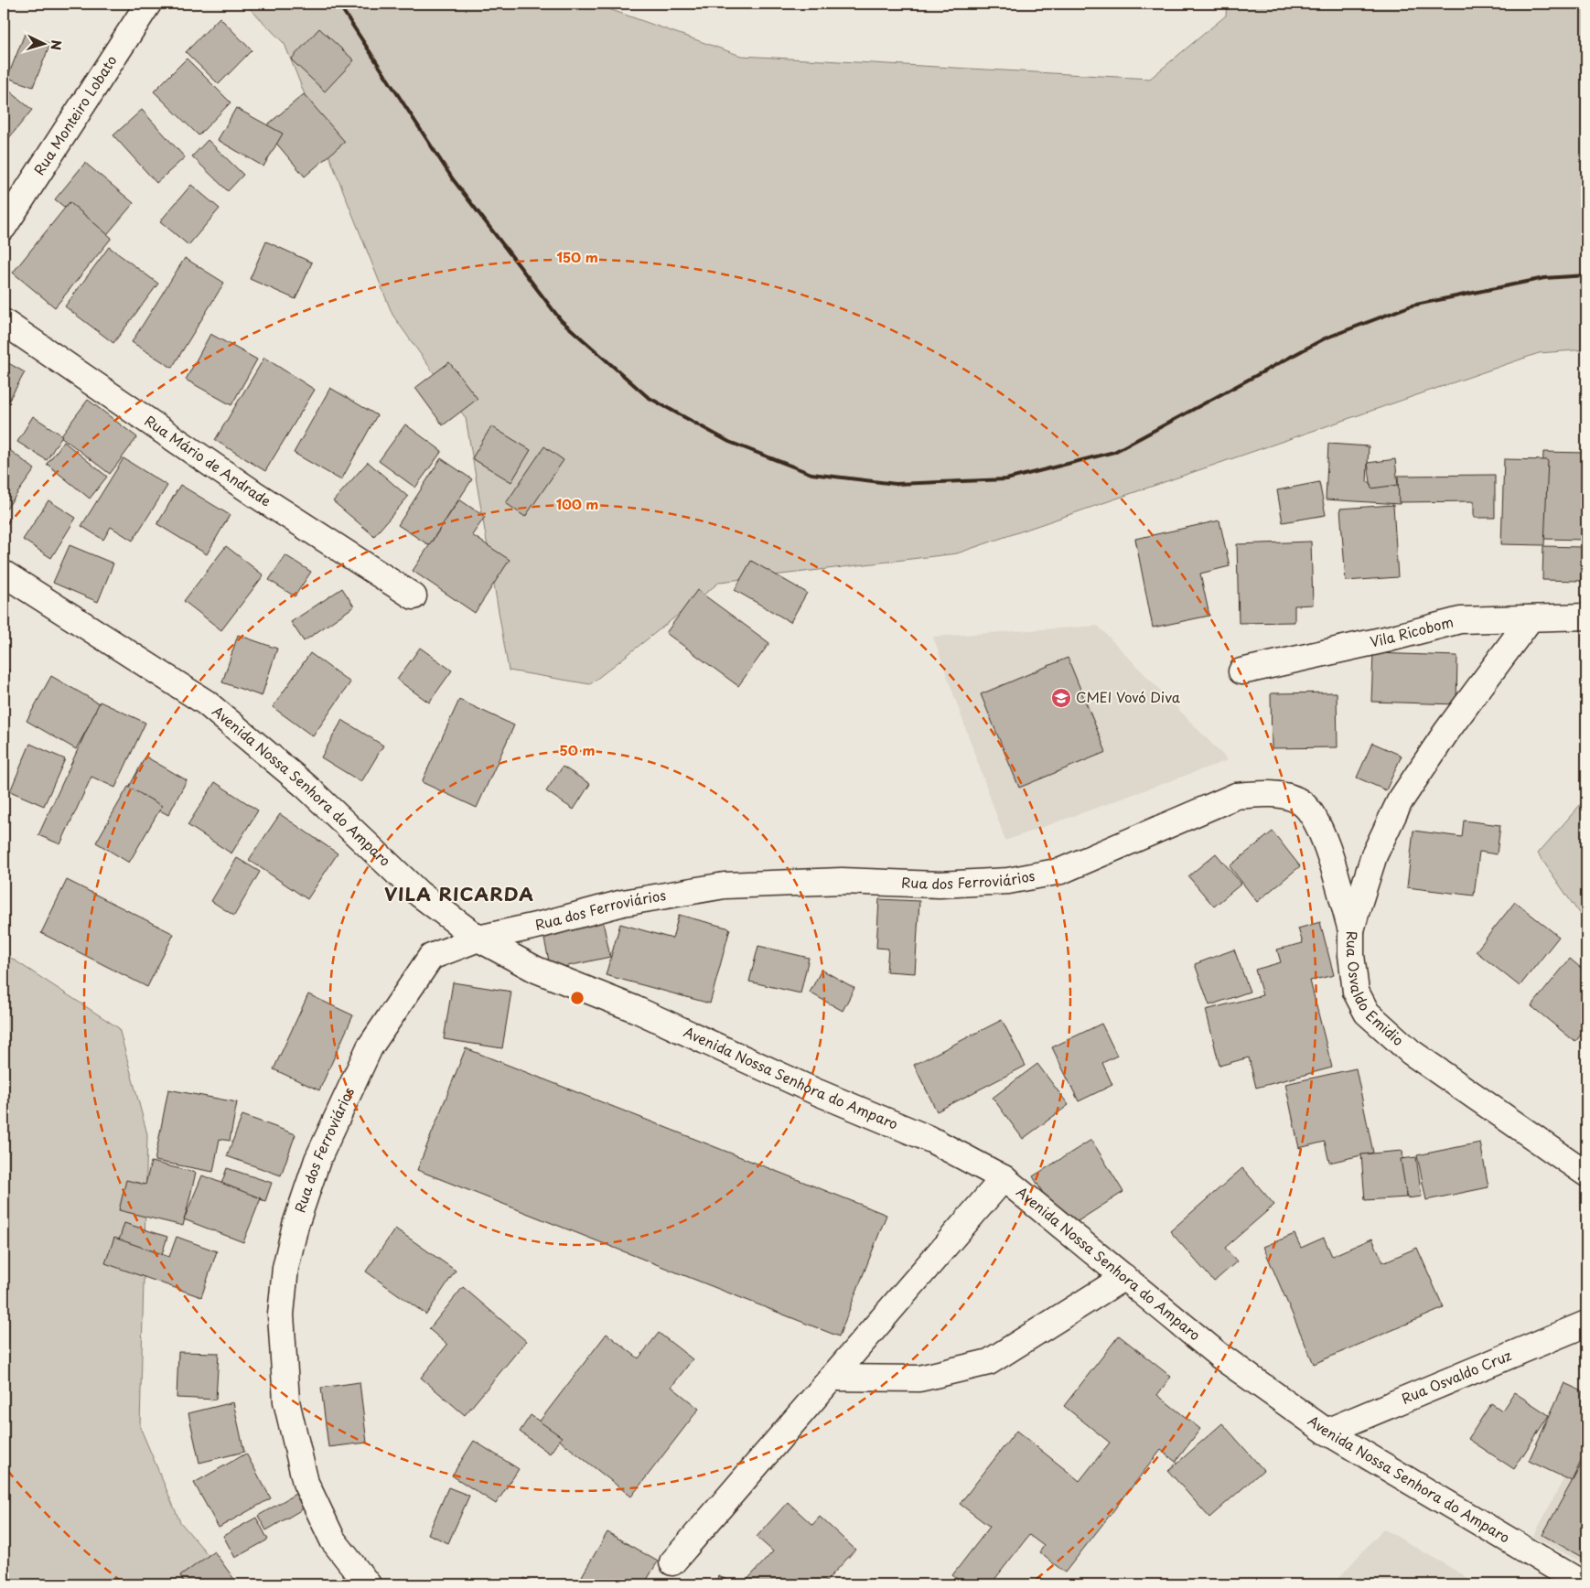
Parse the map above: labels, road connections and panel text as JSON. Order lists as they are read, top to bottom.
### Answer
{
  "streets": {
    "street": [
      "Rua Monteiro Lobato",
      "Rua Mário de Andrade",
      "Vila Ricobom",
      "Avenida Nossa Senhora do Amparo",
      "Rua dos Ferroviários",
      "Rua Osvaldo Emidio",
      "Rua Osvaldo Cruz"
    ]
  },
  "crossings": [
    ["Vila Ricobom", "Rua Osvaldo Emidio"],
    ["Avenida Nossa Senhora do Amparo", "Rua dos Ferroviários"],
    ["Avenida Nossa Senhora do Amparo", "Rua Osvaldo Cruz"],
    ["Rua dos Ferroviários", "Rua Osvaldo Emidio"]
  ],
  "districts": ["VILA RICARDA"],
  "places": {
    "school or university": ["CMEI Vovó Diva"]
  },
  "north": "right",
  "rings": ["150 m", "100 m", "50 m"]
}
